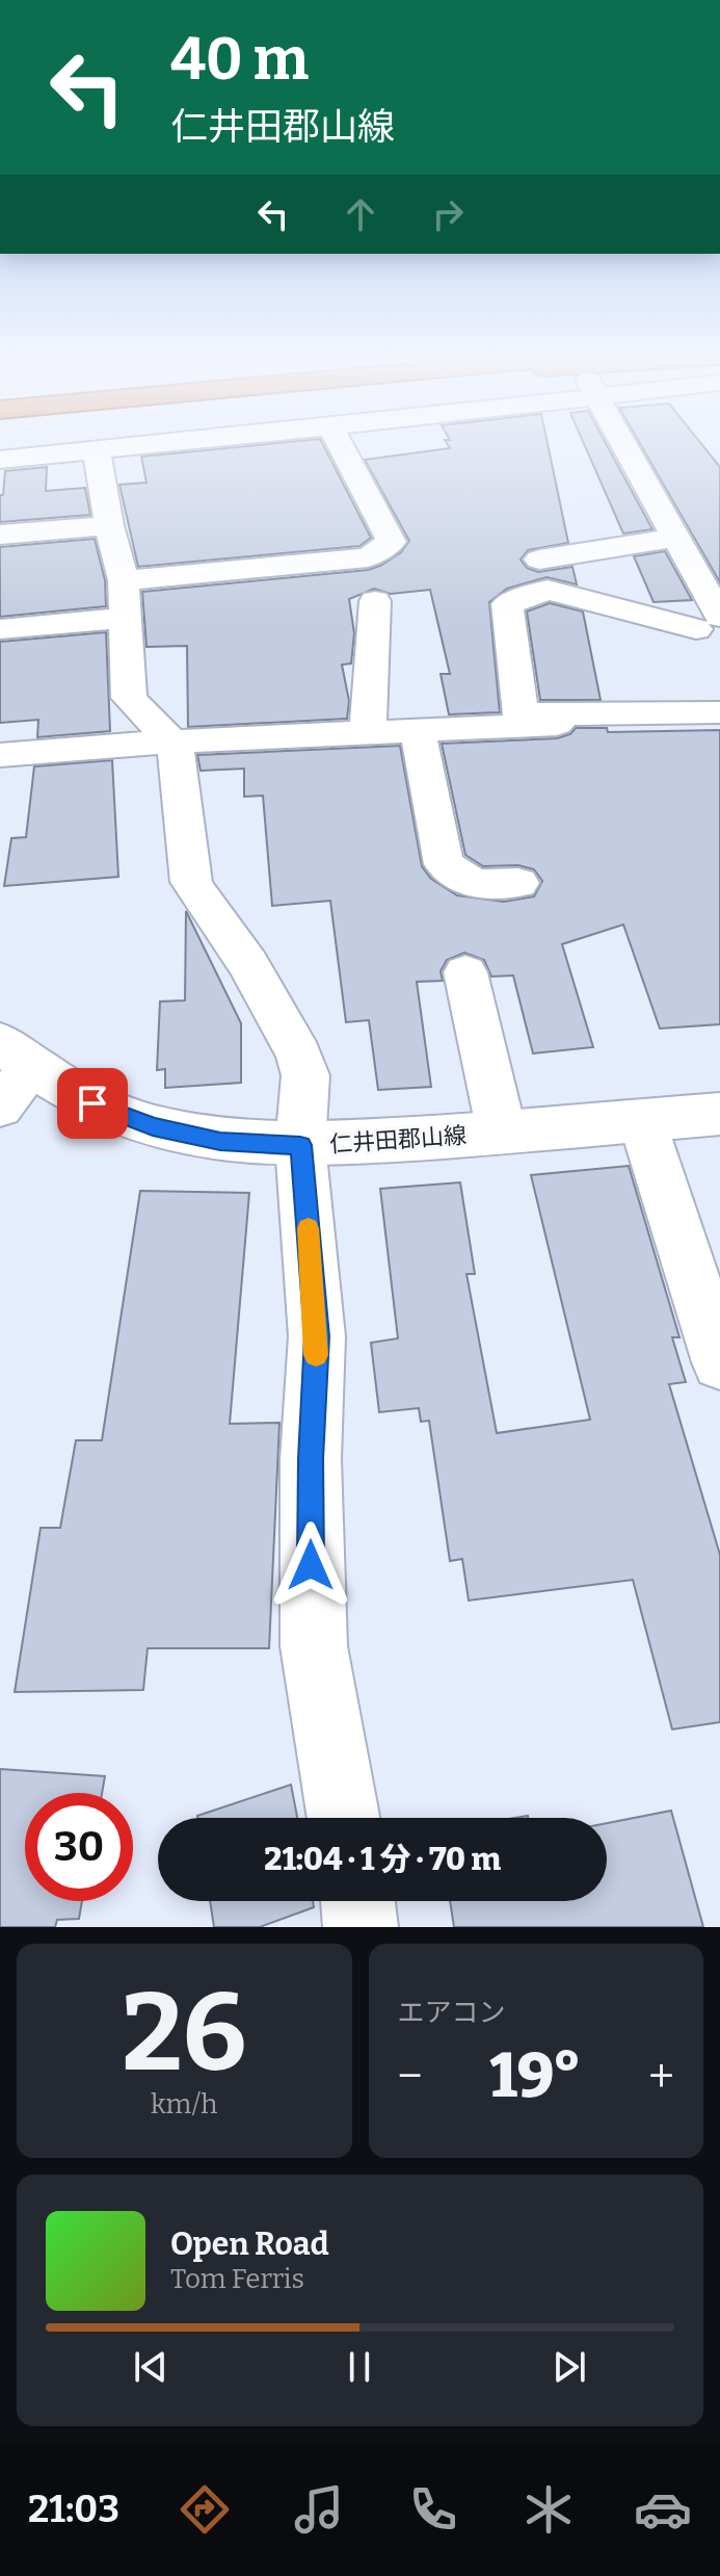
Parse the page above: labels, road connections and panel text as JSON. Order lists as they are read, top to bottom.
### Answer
{
  "streets": {
    "main road": ["仁井田郡山線"]
  },
  "page": {
    "turn": ["40 m", "仁井田郡山線"],
    "limit": "30",
    "trip": "21:04 · 1 分 · 70 m",
    "tile": [
      ["26", "km/h"],
      "エアコン"
    ],
    "heat": ["−", "19°", "+"],
    "song": ["Open Road", "Tom Ferris"],
    "tabs": "21:03"
  }
}
